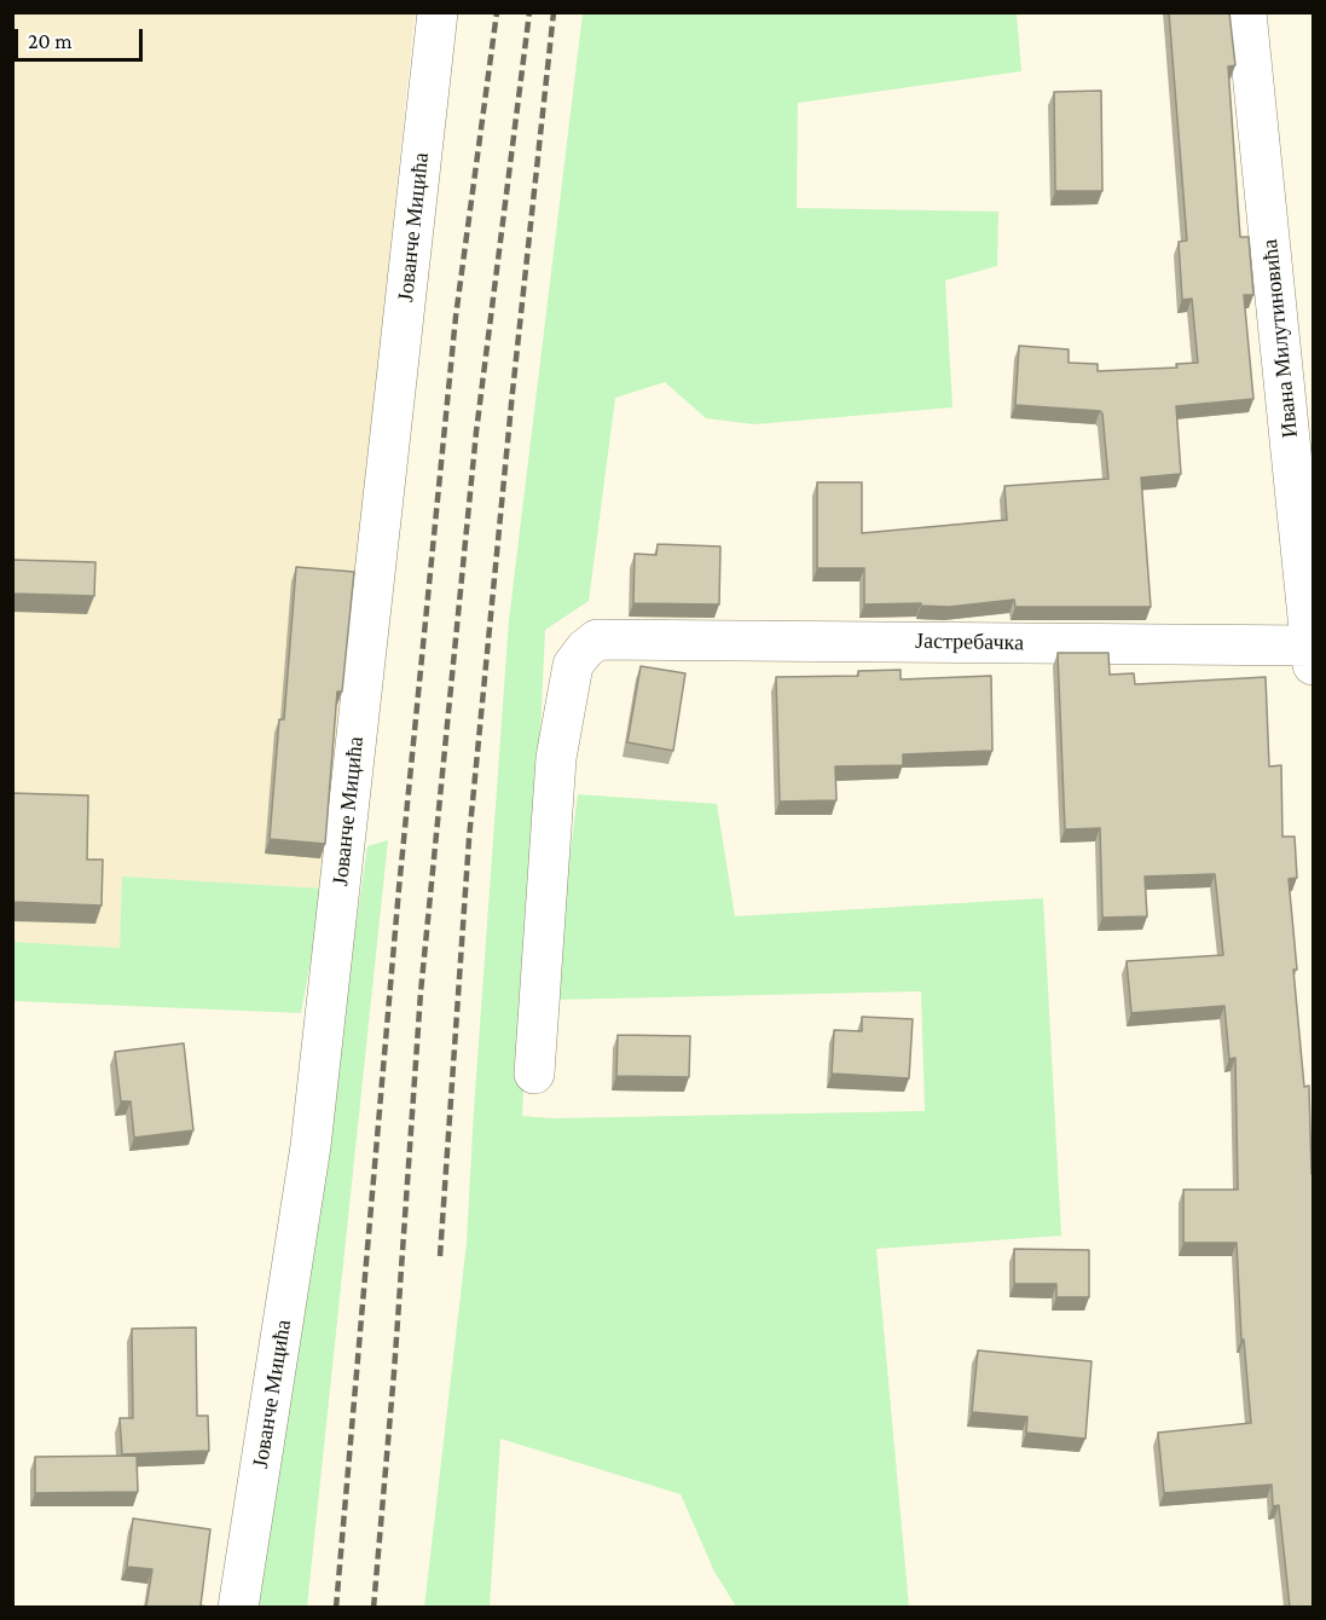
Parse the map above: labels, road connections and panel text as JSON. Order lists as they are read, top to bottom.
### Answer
{
  "streets": {
    "street": ["Јованче Мицића", "Ивана Милутиновића", "Јастребачка"]
  },
  "crossings": [
    ["Ивана Милутиновића", "Јастребачка"]
  ],
  "scale_bar": "20 m"
}
